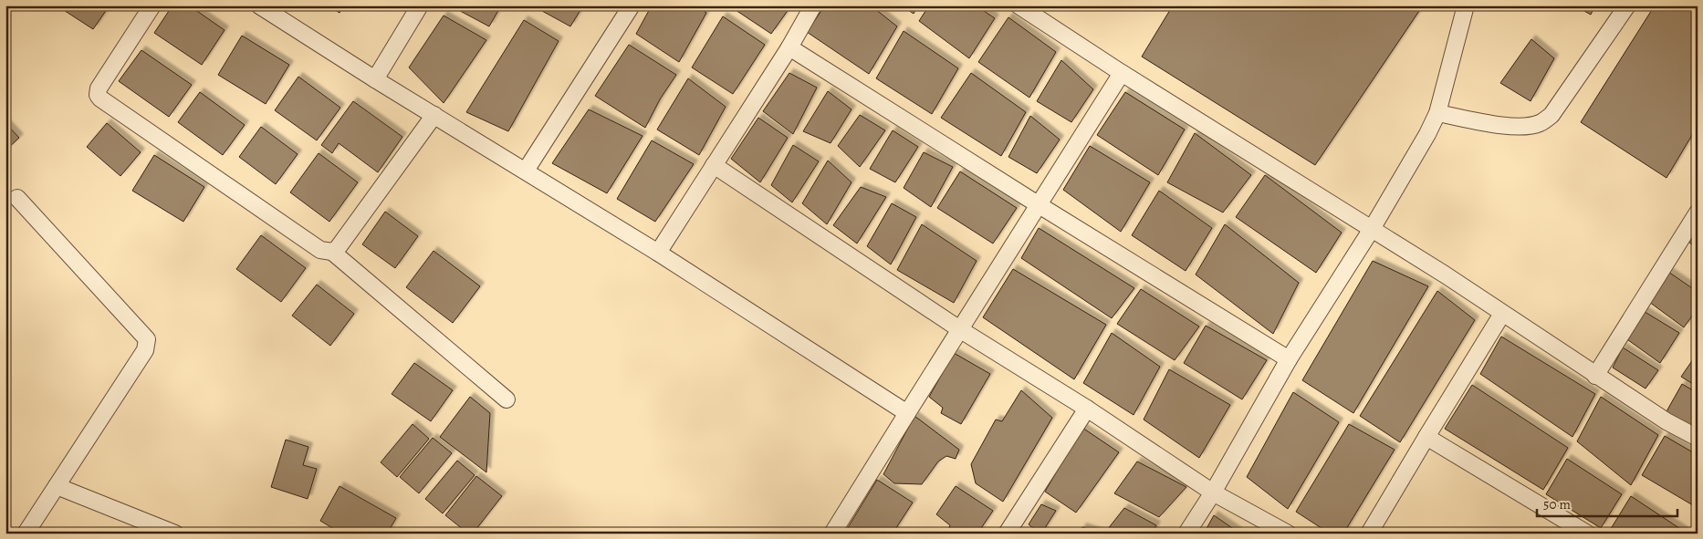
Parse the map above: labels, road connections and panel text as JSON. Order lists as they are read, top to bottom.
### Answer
{
  "scale_bar": "50 m"
}
